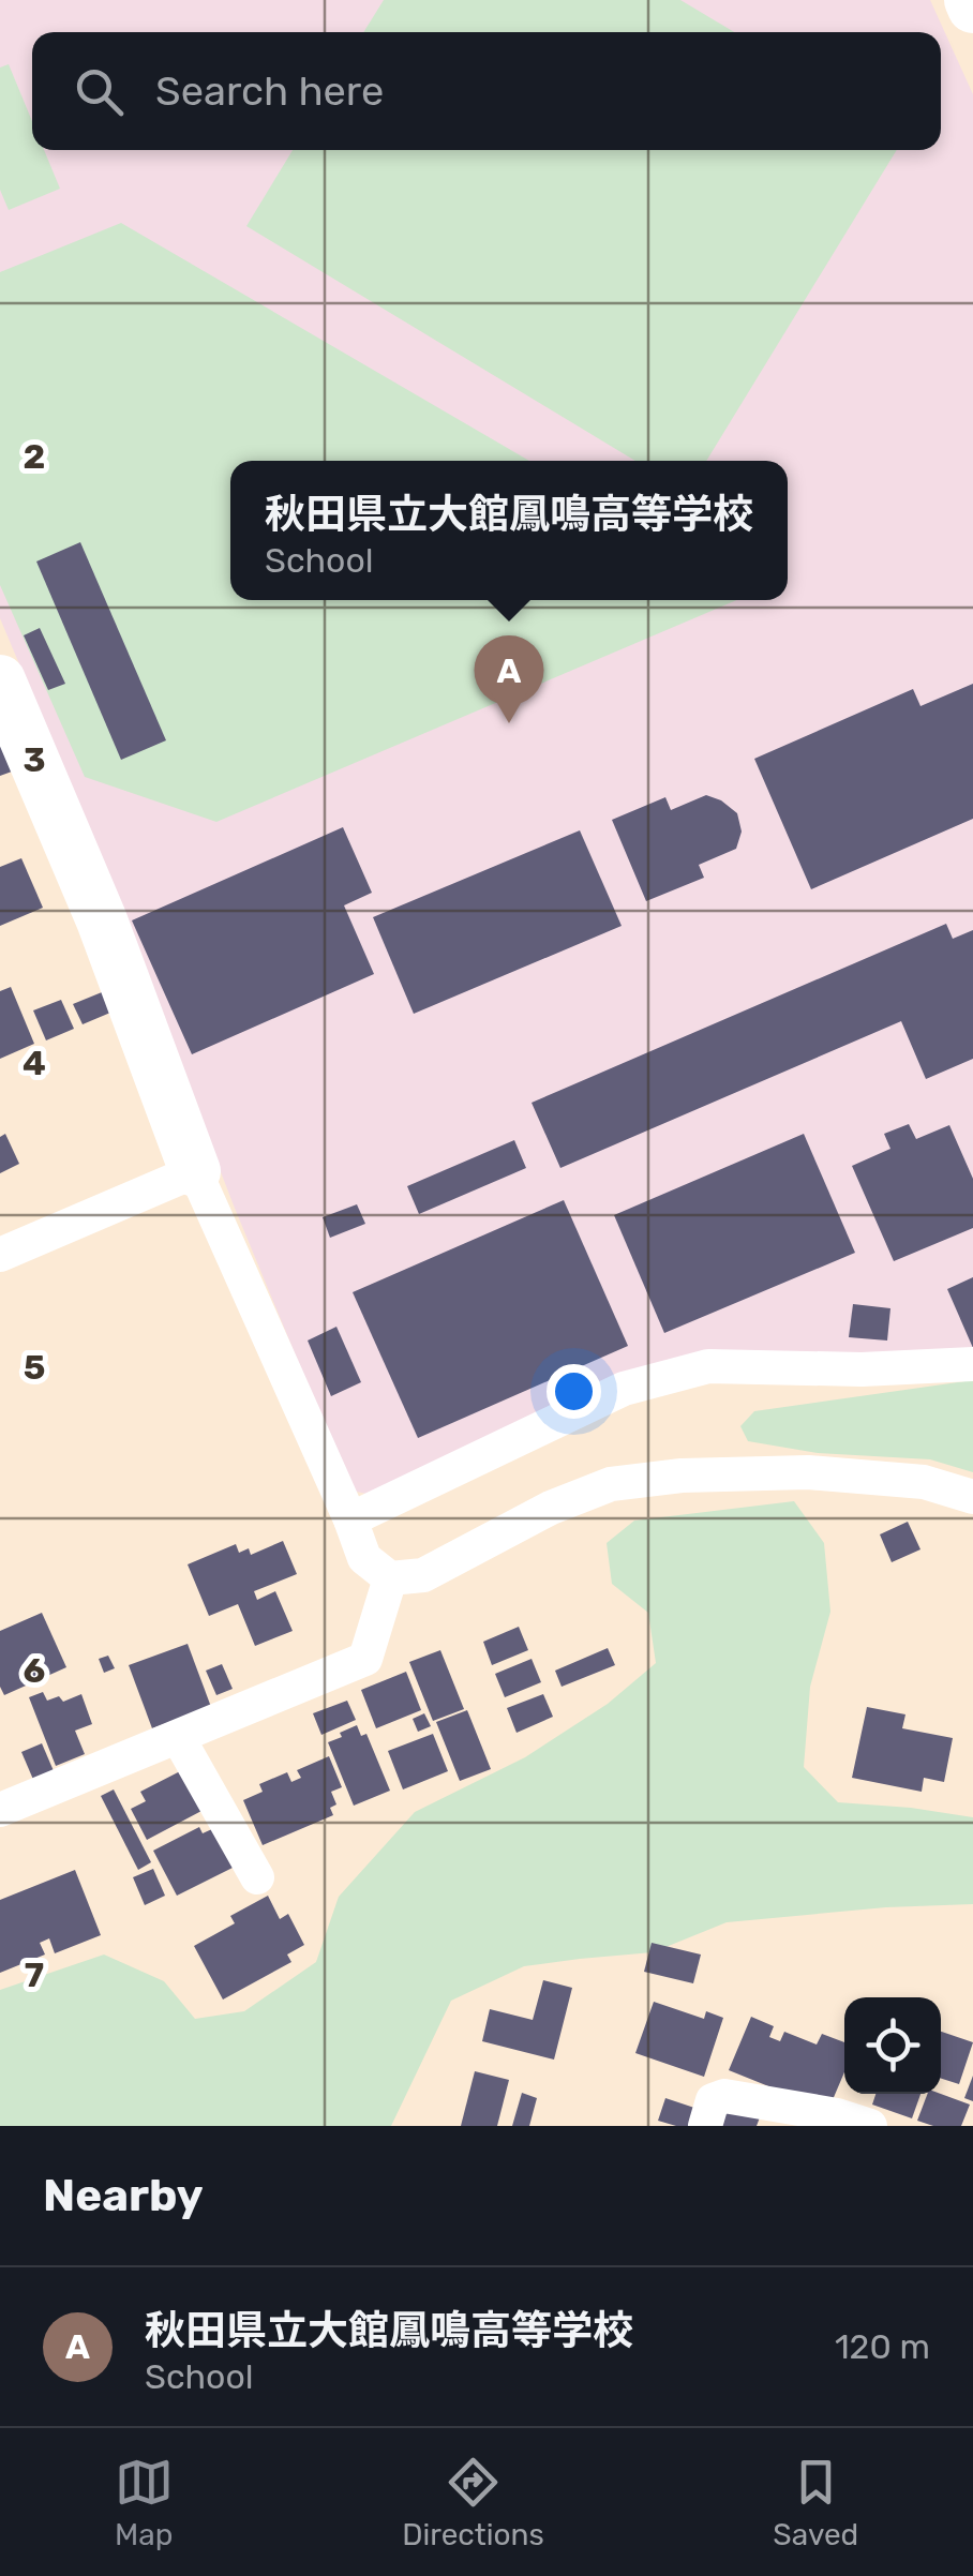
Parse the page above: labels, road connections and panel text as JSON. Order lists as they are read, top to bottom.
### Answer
{
  "page": {
    "search": "Search here",
    "popup": ["秋田県立大館鳳鳴高等学校", "School"],
    "pins": "A",
    "heading": "Nearby",
    "list": [
      {
        "mark": "A",
        "name": "秋田県立大館鳳鳴高等学校",
        "note": "School",
        "value": "120 m"
      }
    ],
    "nav": ["Map", "Directions", "Saved"]
  },
  "grid": {
    "rows": [
      "2",
      "3",
      "4",
      "5",
      "6",
      "7"
    ]
  }
}
